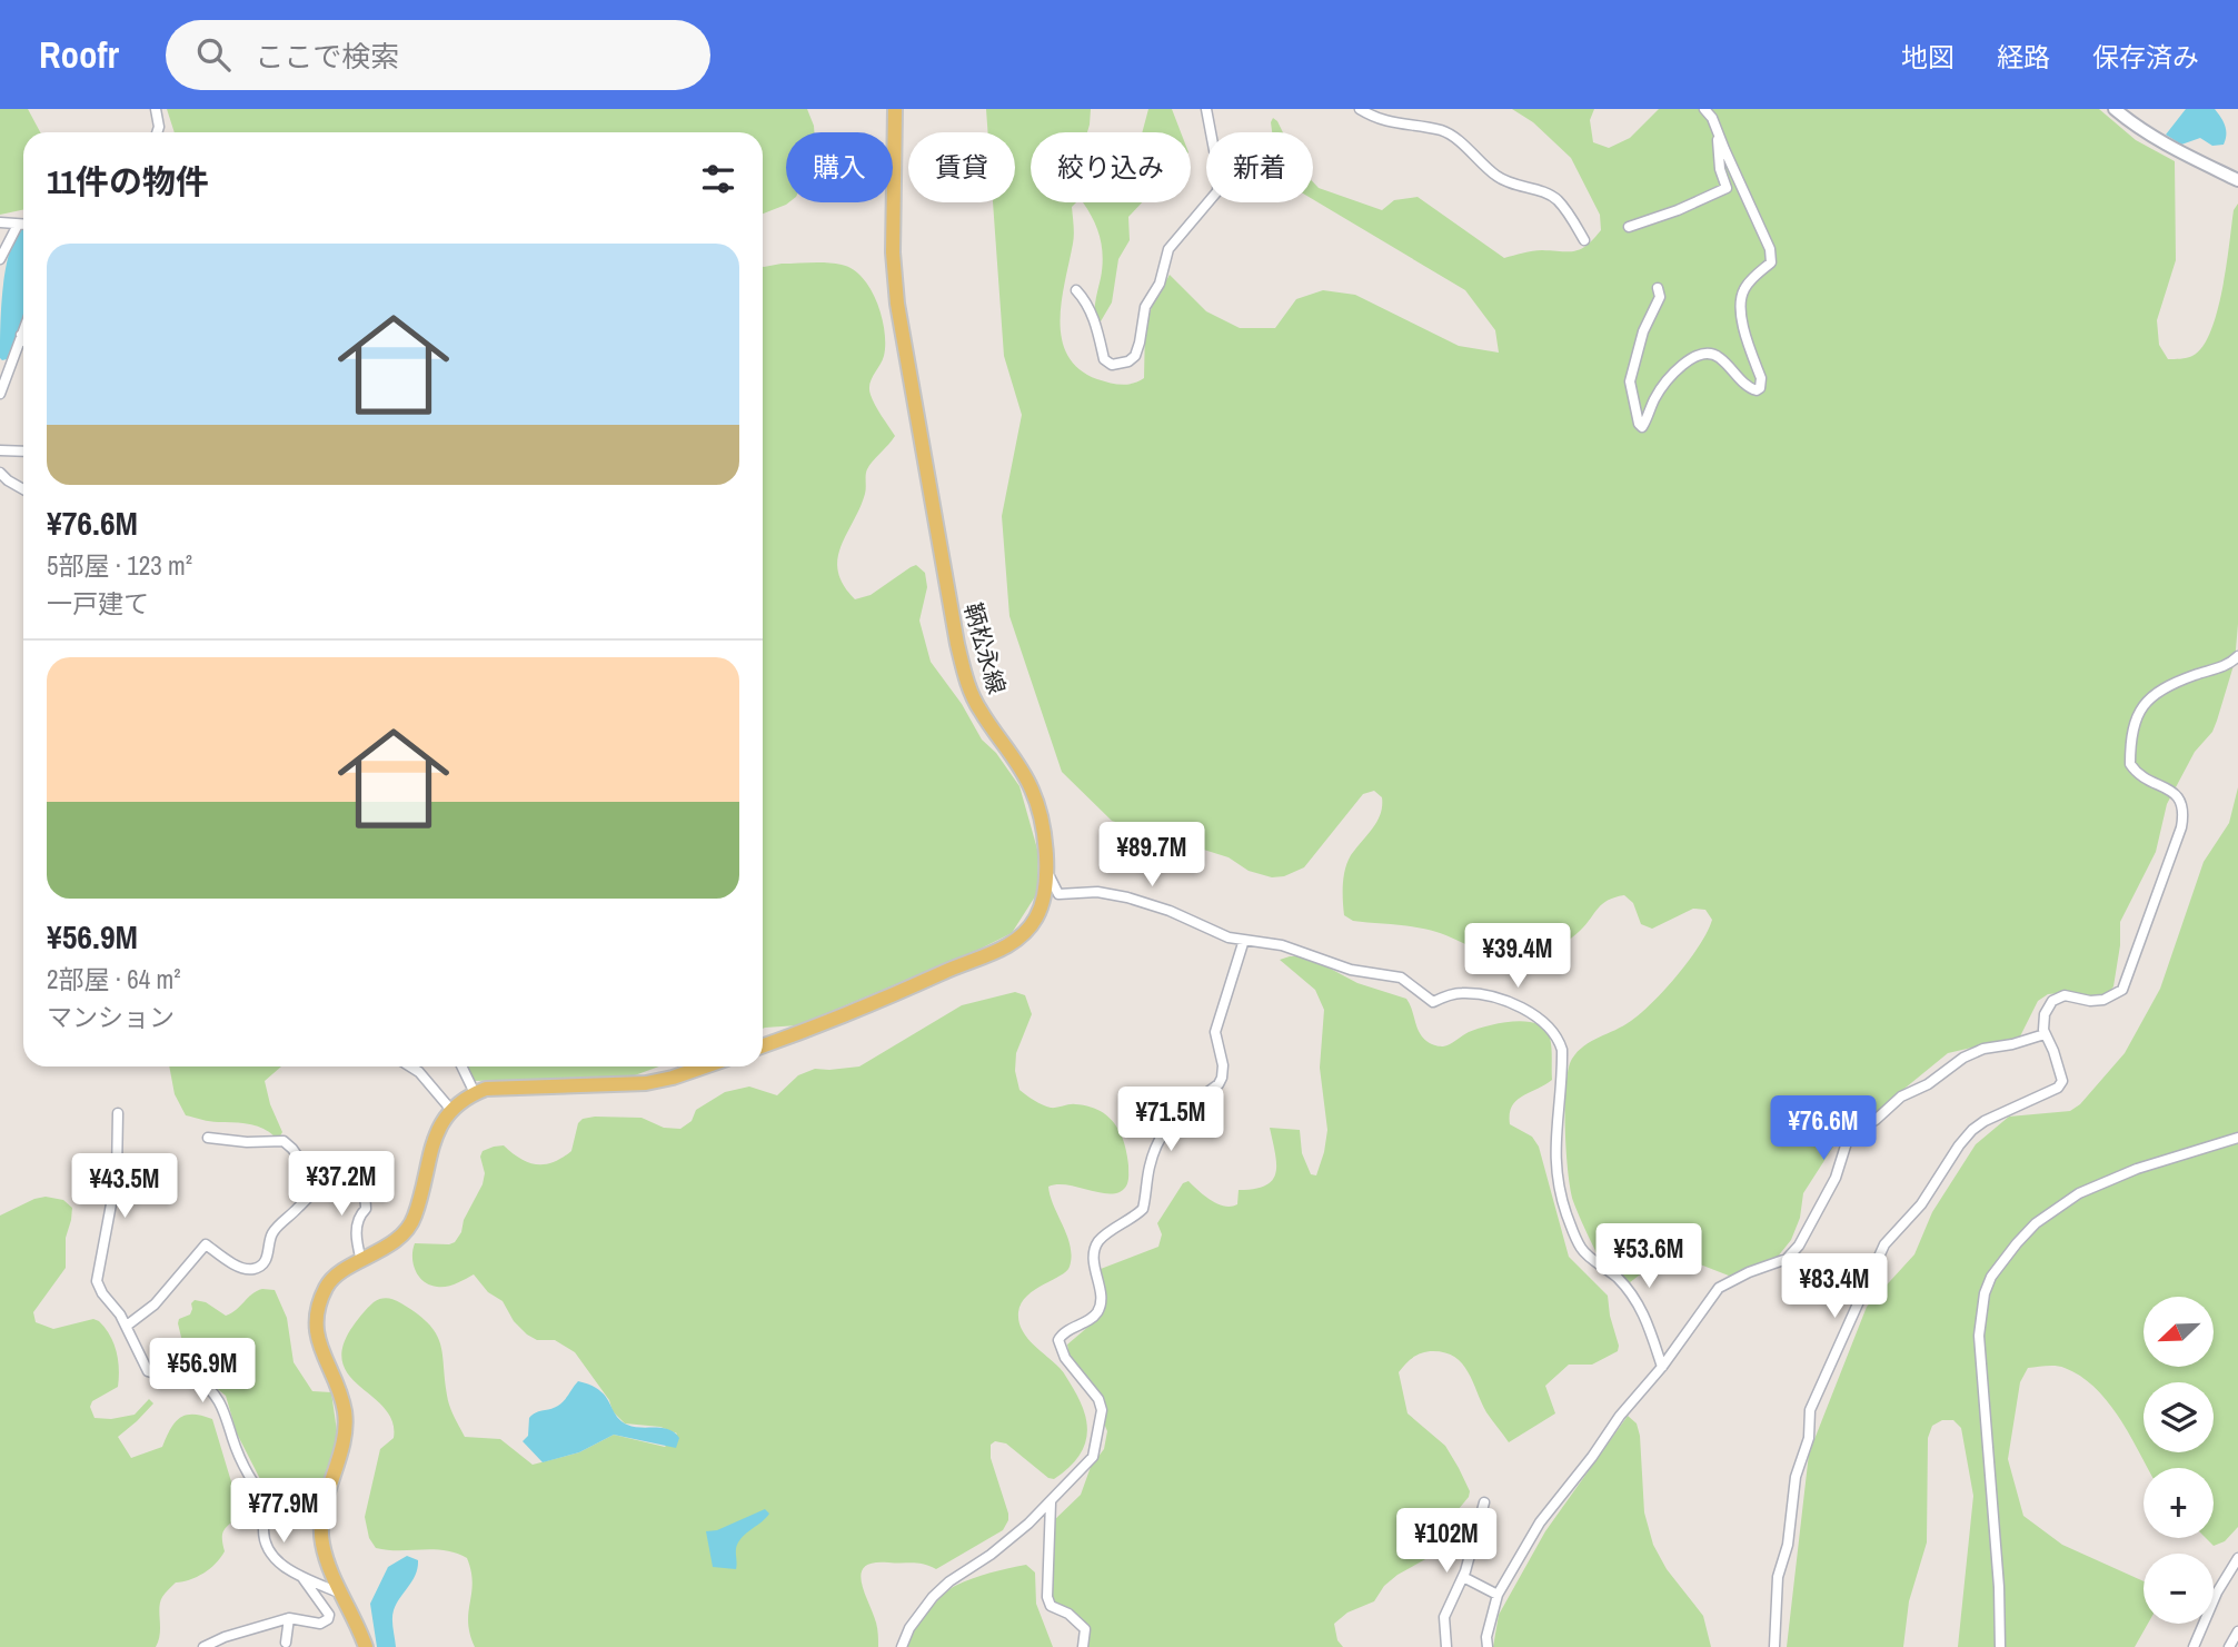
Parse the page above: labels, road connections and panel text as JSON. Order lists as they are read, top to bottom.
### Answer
{
  "streets": {
    "main road": ["鞆松永線"]
  },
  "north": "bottom left",
  "page": {
    "header": "Roofr",
    "search": "ここで検索",
    "nav": ["地図", "経路", "保存済み"],
    "chip": [
      "購入",
      "賃貸",
      "絞り込み",
      "新着"
    ],
    "heading": "11件の物件",
    "list": [
      {
        "name": "¥76.6M",
        "note": "5部屋 · 123 m² · 一戸建て"
      },
      {
        "name": "¥56.9M",
        "note": "2部屋 · 64 m² · マンション"
      }
    ],
    "price": [
      "¥89.7M",
      "¥39.4M",
      "¥71.5M",
      "¥76.6M",
      "¥37.2M",
      "¥43.5M",
      "¥53.6M",
      "¥83.4M",
      "¥56.9M",
      "¥77.9M",
      "¥102M"
    ],
    "map_buttons": ["+", "−"]
  }
}
